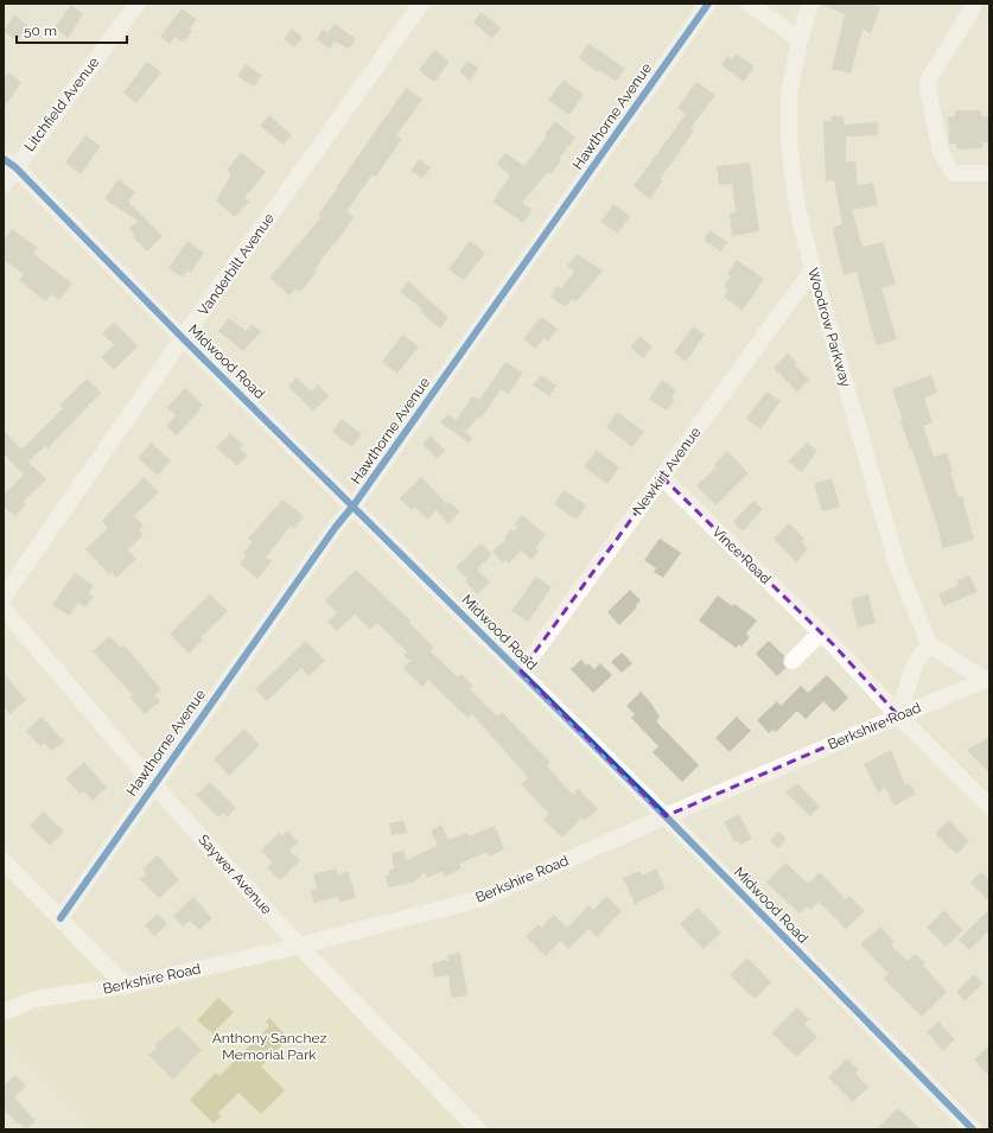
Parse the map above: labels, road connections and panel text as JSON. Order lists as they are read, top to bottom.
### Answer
{
  "streets": {
    "street": [
      "Litchfield Avenue",
      "Hawthorne Avenue",
      "Vanderbilt Avenue",
      "Woodrow Parkway",
      "Midwood Road",
      "Newkirt Avenue",
      "Vince Road",
      "Berkshire Road",
      "Saywer Avenue"
    ]
  },
  "crossings": [
    ["Litchfield Avenue", "Midwood Road"],
    ["Hawthorne Avenue", "Midwood Road"],
    ["Hawthorne Avenue", "Saywer Avenue"],
    ["Vanderbilt Avenue", "Midwood Road"],
    ["Woodrow Parkway", "Newkirt Avenue"],
    ["Midwood Road", "Newkirt Avenue"],
    ["Midwood Road", "Berkshire Road"],
    ["Newkirt Avenue", "Vince Road"],
    ["Vince Road", "Berkshire Road"],
    ["Berkshire Road", "Saywer Avenue"]
  ],
  "parks": ["Anthony Sanchez Memorial Park"],
  "scale_bar": "50 m"
}
